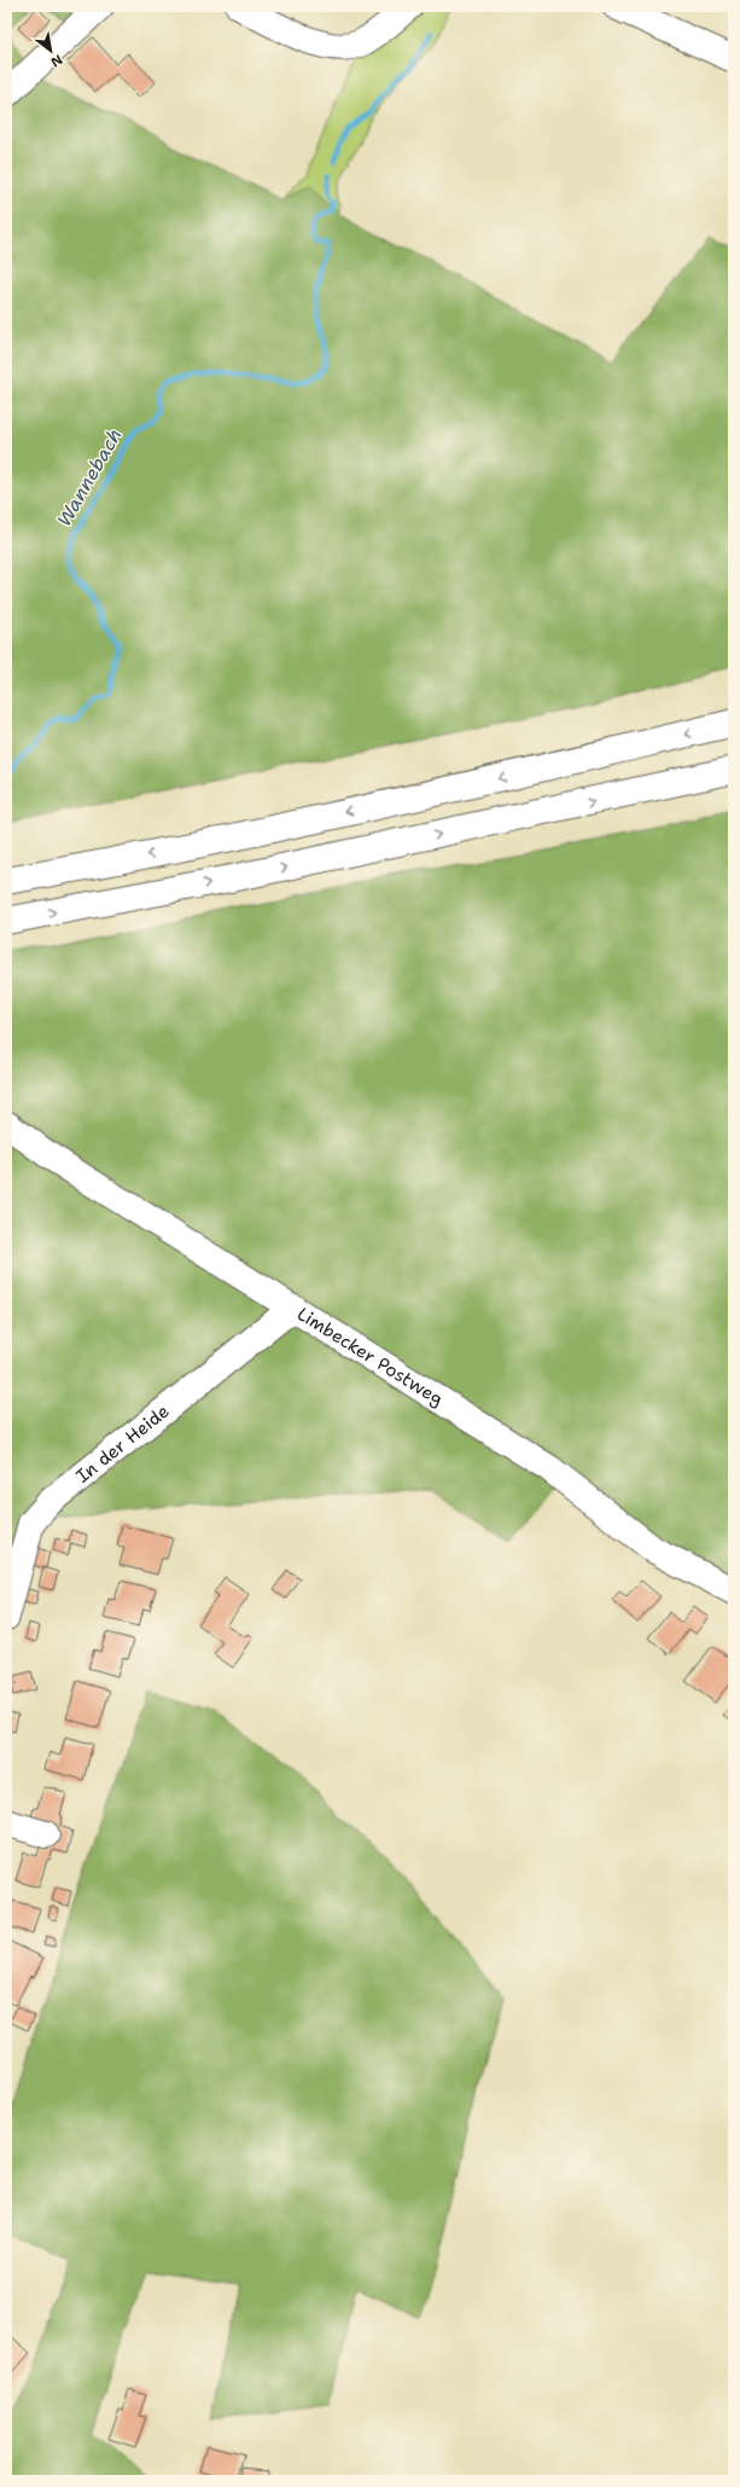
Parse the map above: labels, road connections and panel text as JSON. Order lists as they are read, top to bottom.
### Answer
{
  "streets": {
    "main road": ["Limbecker Postweg", "In der Heide"]
  },
  "crossings": [
    ["Limbecker Postweg", "In der Heide"]
  ],
  "water": ["Wannebach"],
  "north": "bottom right"
}
